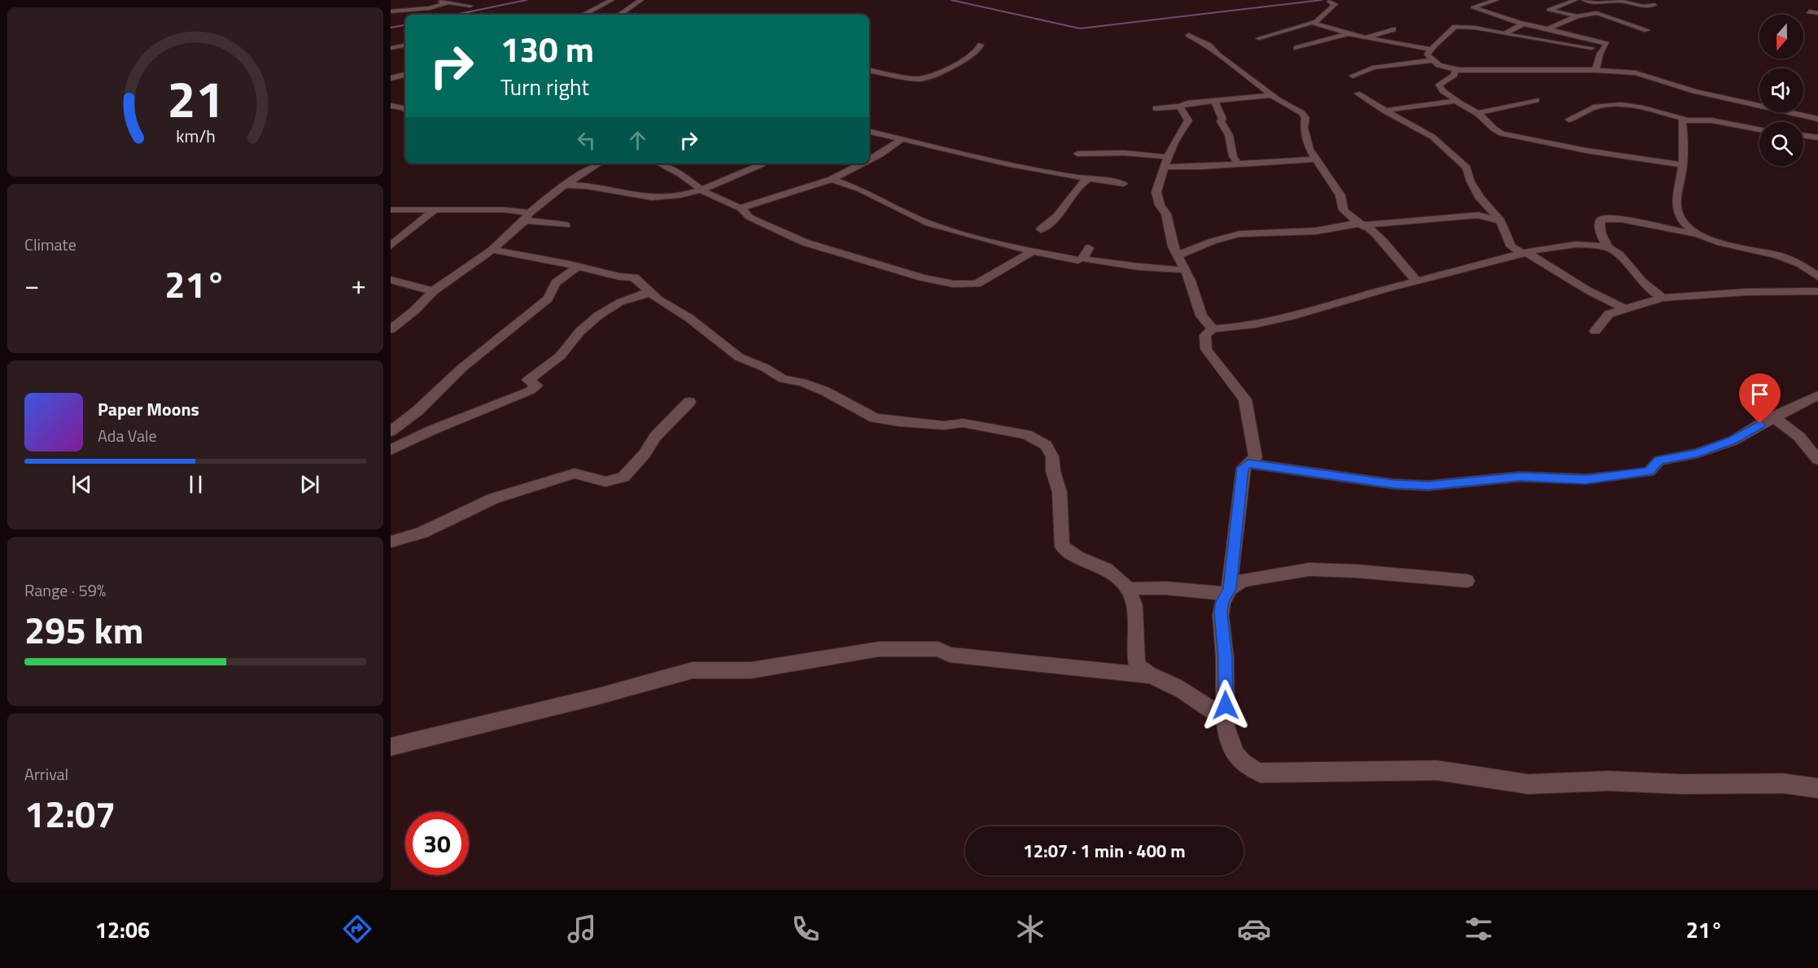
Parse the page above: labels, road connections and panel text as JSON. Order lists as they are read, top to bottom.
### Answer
{
  "north": "bottom",
  "page": {
    "turn": ["130 m", "Turn right"],
    "tile": [
      "Climate",
      ["Range · 59%", "295 km"],
      ["Arrival", "12:07"]
    ],
    "heat": ["−", "21°", "+"],
    "song": ["Paper Moons", "Ada Vale"],
    "limit": "30",
    "trip": "12:07 · 1 min · 400 m",
    "tabs": ["12:06", "21°"],
    "gauge": ["21", "km/h"]
  }
}
